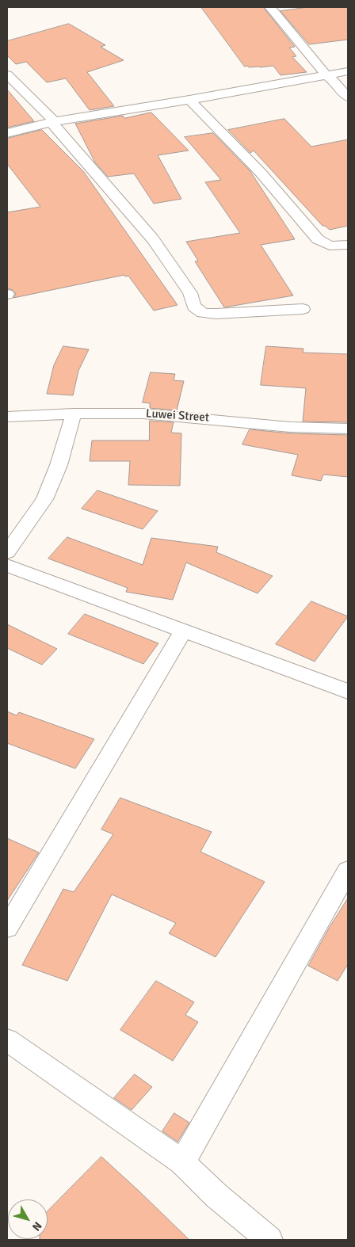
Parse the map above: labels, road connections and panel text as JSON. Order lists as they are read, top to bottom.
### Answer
{
  "streets": {
    "street": ["Luwei Street"]
  },
  "north": "bottom right"
}
